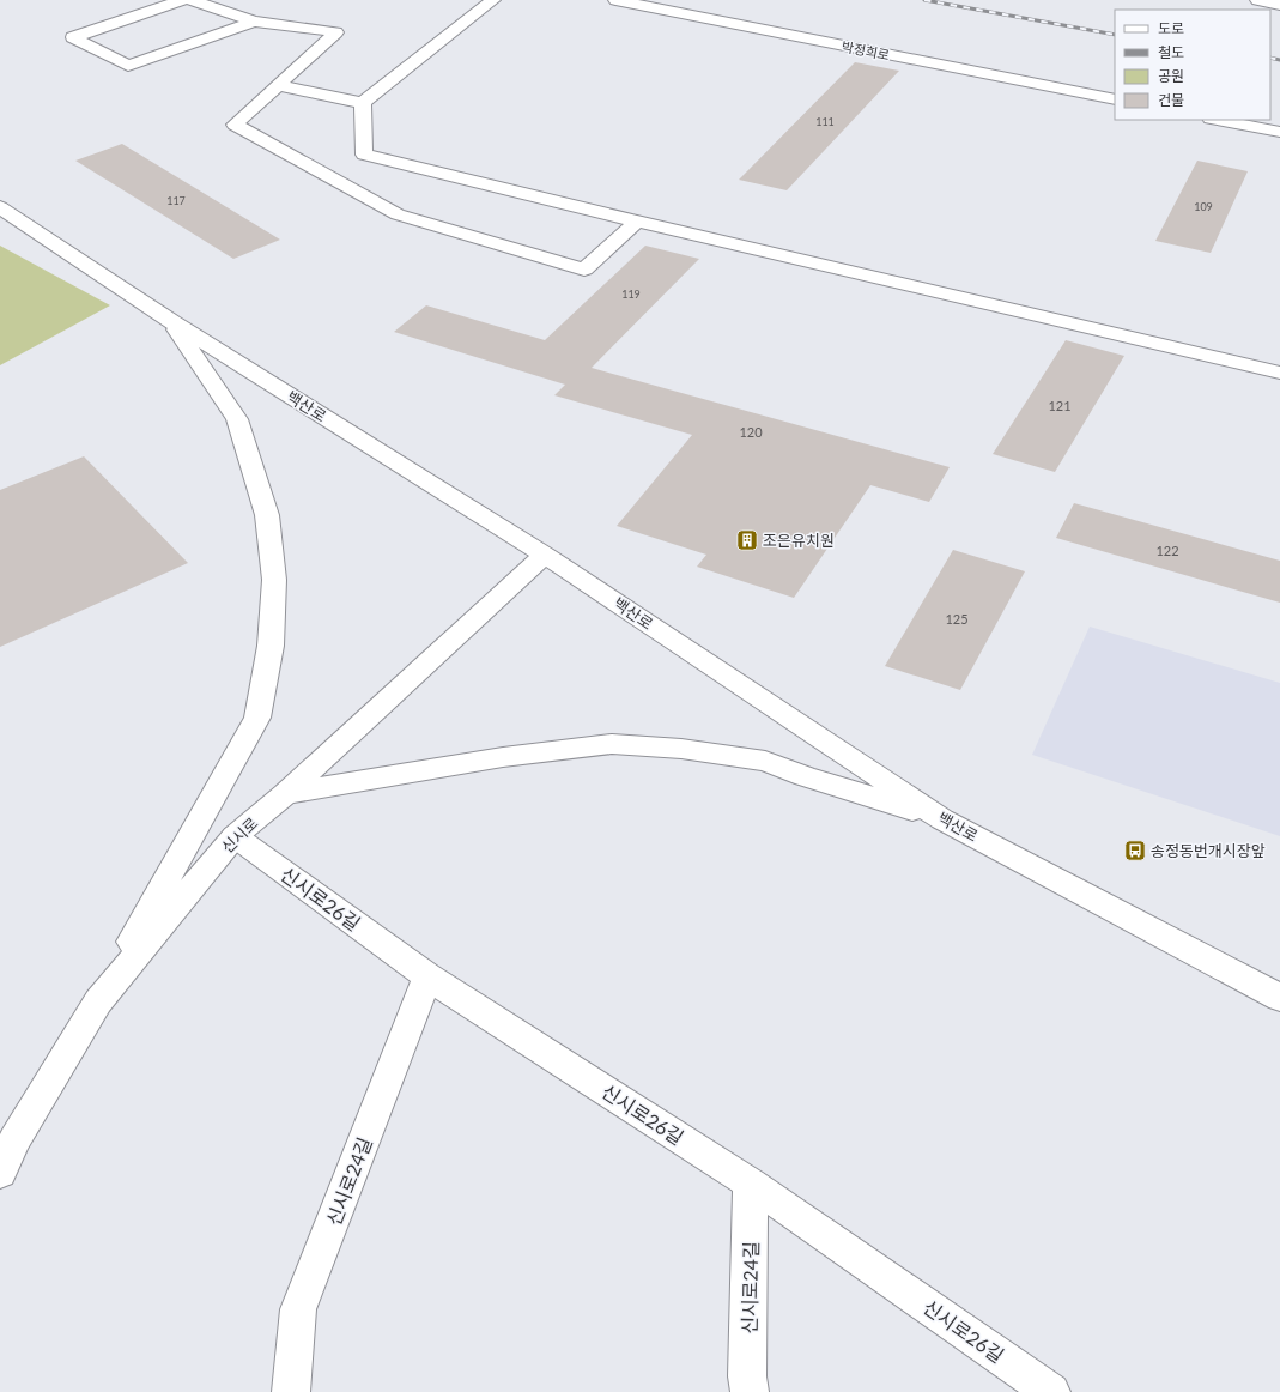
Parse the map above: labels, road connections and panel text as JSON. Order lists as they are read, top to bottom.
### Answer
{
  "streets": {
    "street": [
      "박정희로",
      "백산로",
      "신시로",
      "신시로26길",
      "신시로24길"
    ]
  },
  "crossings": [
    ["백산로", "신시로"],
    ["신시로", "신시로26길"],
    ["신시로26길", "신시로24길"]
  ],
  "places": {
    "building": ["조은유치원"],
    "bus stop": ["송정동번개시장앞"]
  },
  "house_numbers": [
    "111",
    "117",
    "109",
    "119",
    "121",
    "120",
    "122",
    "125"
  ],
  "legend": [
    "도로",
    "철도",
    "공원",
    "건물"
  ]
}
